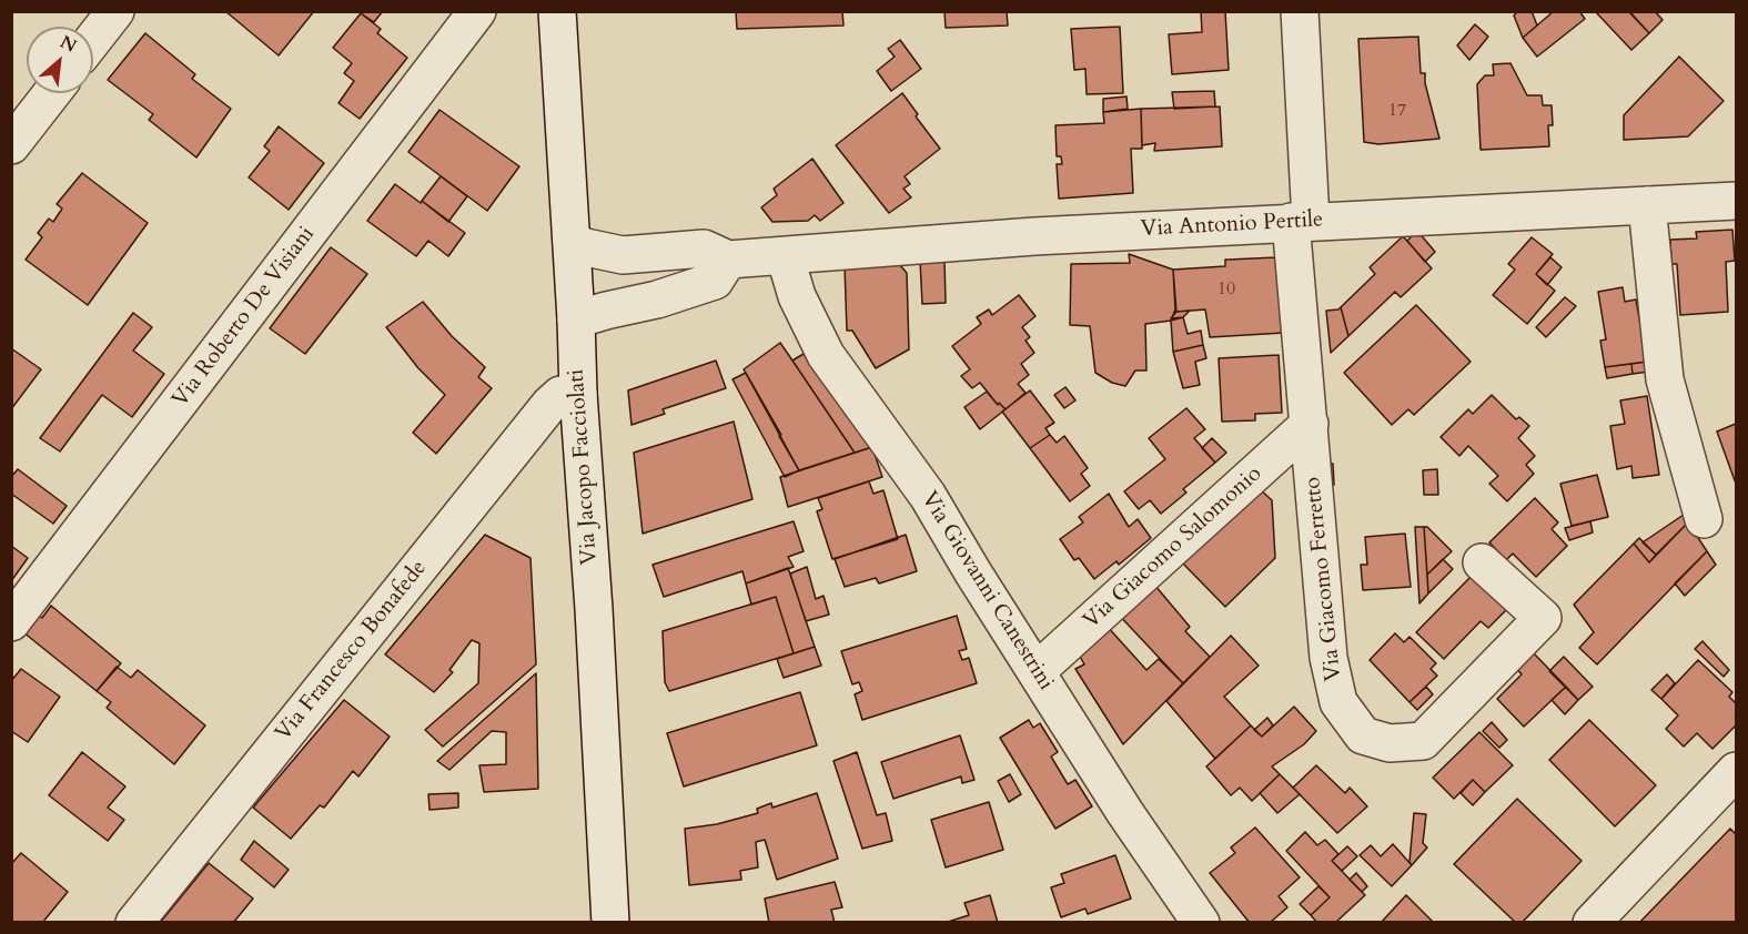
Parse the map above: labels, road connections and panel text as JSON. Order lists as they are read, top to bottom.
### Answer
{
  "streets": {
    "street": [
      "Via Antonio Pertile",
      "Via Roberto De Visiani",
      "Via Jacopo Facciolati",
      "Via Giacomo Salomonio",
      "Via Giacomo Ferretto",
      "Via Giovanni Canestrini",
      "Via Francesco Bonafede"
    ]
  },
  "crossings": [
    ["Via Antonio Pertile", "Via Jacopo Facciolati"],
    ["Via Antonio Pertile", "Via Giacomo Ferretto"],
    ["Via Antonio Pertile", "Via Giovanni Canestrini"],
    ["Via Jacopo Facciolati", "Via Francesco Bonafede"],
    ["Via Giacomo Salomonio", "Via Giacomo Ferretto"],
    ["Via Giacomo Salomonio", "Via Giovanni Canestrini"]
  ],
  "house_numbers": ["17", "10"],
  "north": "top right"
}
